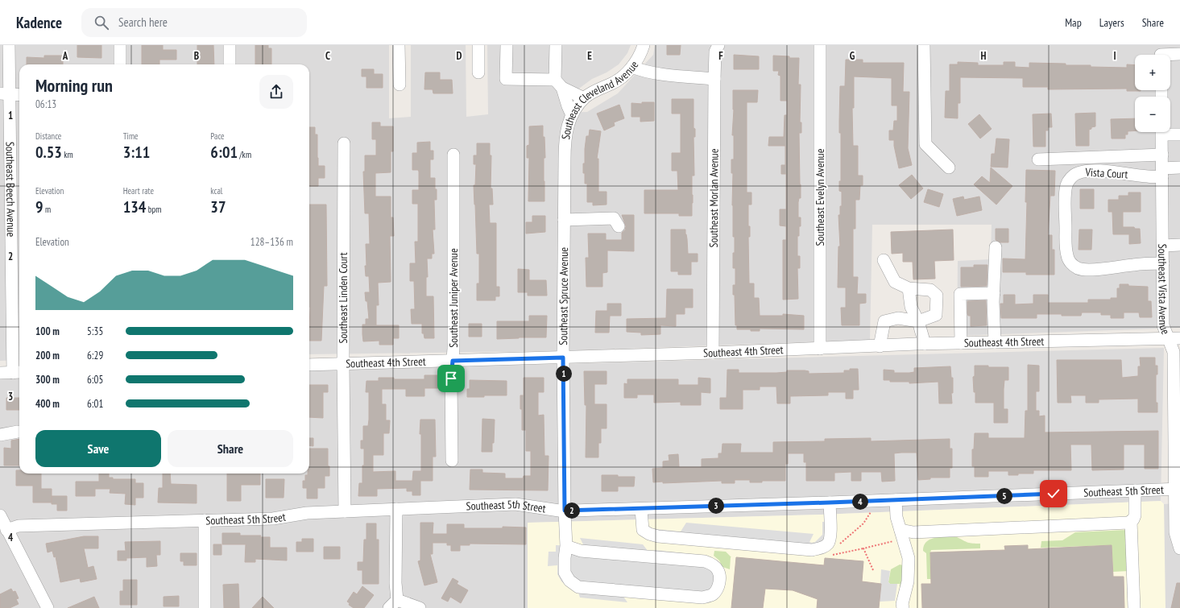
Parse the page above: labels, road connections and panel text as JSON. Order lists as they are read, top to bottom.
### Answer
{
  "streets": {
    "street": [
      "Southeast Cleveland Avenue",
      "Vista Court",
      "Southeast Beech Avenue",
      "Southeast Evelyn Avenue",
      "Southeast Morlan Avenue",
      "Southeast Vista Avenue",
      "Southeast Spruce Avenue",
      "Southeast Linden Court",
      "Southeast Juniper Avenue",
      "Southeast 4th Street",
      "Southeast 5th Street"
    ]
  },
  "crossings": [
    ["Southeast Cleveland Avenue", "Southeast Spruce Avenue"],
    ["Vista Court", "Southeast Vista Avenue"],
    ["Southeast Evelyn Avenue", "Southeast 4th Street"],
    ["Southeast Morlan Avenue", "Southeast 4th Street"],
    ["Southeast Vista Avenue", "Southeast 4th Street"],
    ["Southeast Vista Avenue", "Southeast 5th Street"],
    ["Southeast Spruce Avenue", "Southeast 4th Street"],
    ["Southeast Spruce Avenue", "Southeast 5th Street"],
    ["Southeast Linden Court", "Southeast 4th Street"],
    ["Southeast Linden Court", "Southeast 5th Street"],
    ["Southeast Juniper Avenue", "Southeast 4th Street"]
  ],
  "page": {
    "header": "Kadence",
    "search": "Search here",
    "nav": ["Map", "Layers", "Share"],
    "map_buttons": ["+", "−"],
    "heading": ["Morning run", "06:13"],
    "stats": [
      ["Distance", "0.53 km"],
      ["Time", "3:11"],
      ["Pace", "6:01 /km"],
      ["Elevation", "9 m"],
      ["Heart rate", "134 bpm"],
      ["kcal", "37"]
    ],
    "chart": ["Elevation", "128–136 m"],
    "list": [
      {
        "name": "100 m",
        "note": "5:35"
      },
      {
        "name": "200 m",
        "note": "6:29"
      },
      {
        "name": "300 m",
        "note": "6:05"
      },
      {
        "name": "400 m",
        "note": "6:01"
      }
    ],
    "pins": [
      "1",
      "5",
      "4",
      "3",
      "2"
    ],
    "buttons": ["Save", "Share"]
  },
  "grid": {
    "columns": [
      "A",
      "B",
      "C",
      "D",
      "E",
      "F",
      "G",
      "H",
      "I"
    ],
    "rows": [
      "1",
      "2",
      "3",
      "4"
    ]
  }
}
